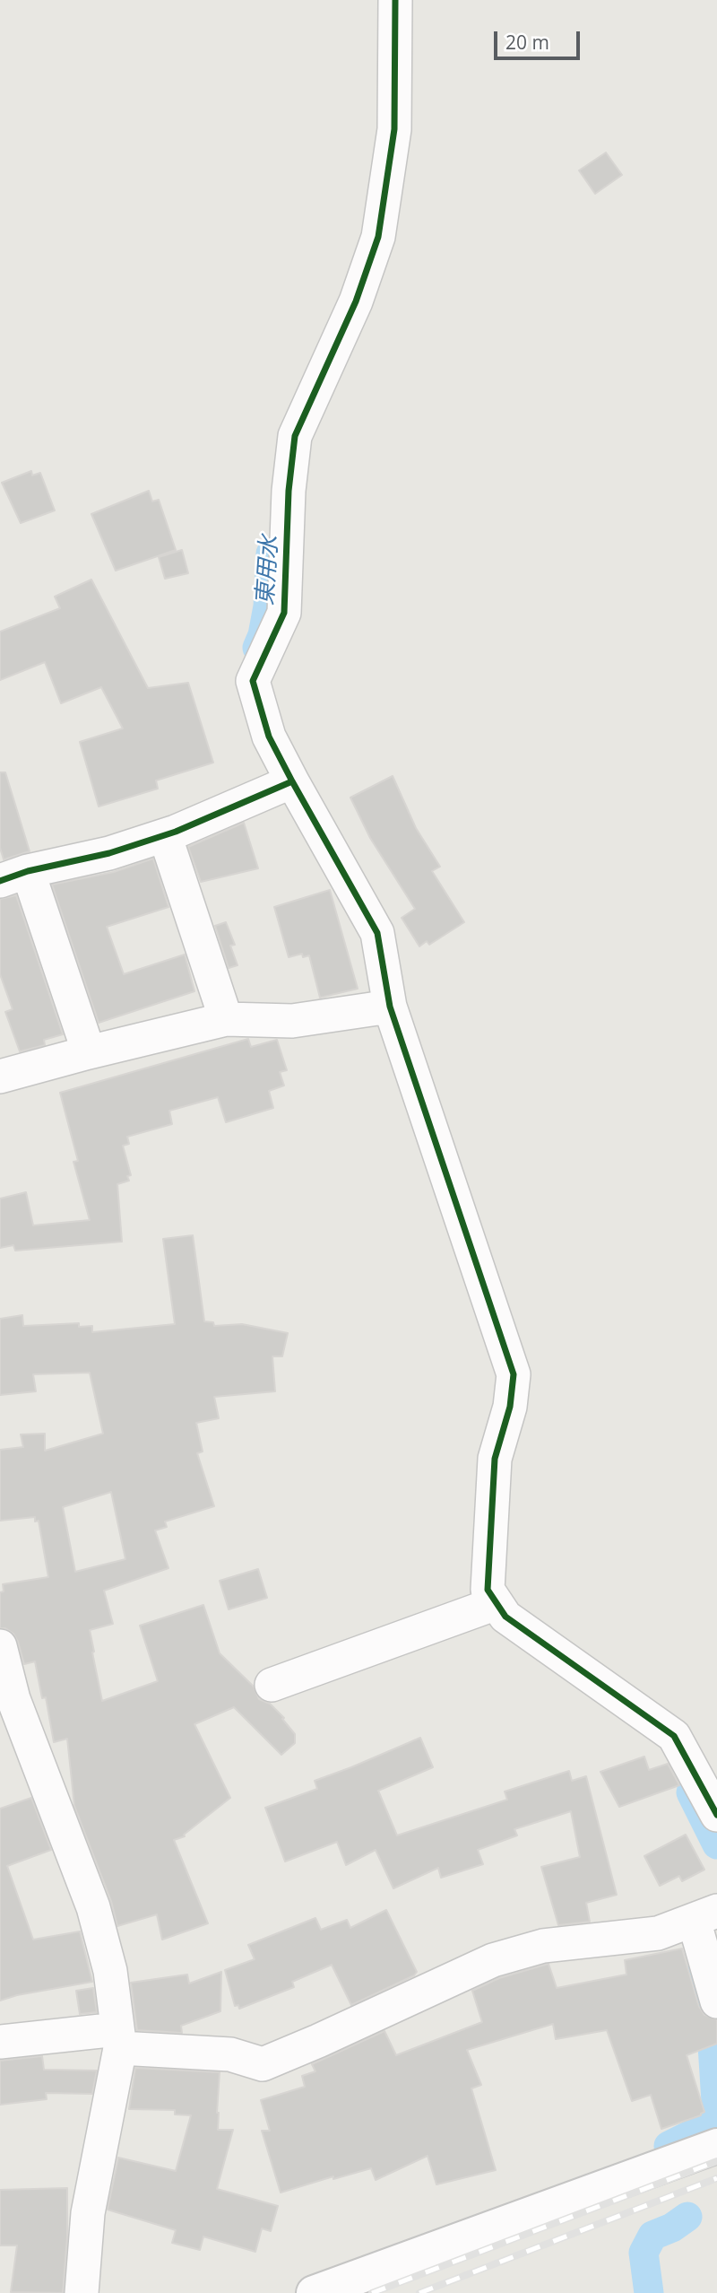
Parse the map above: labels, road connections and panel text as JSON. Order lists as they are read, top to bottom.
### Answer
{
  "water": ["東用水"],
  "scale_bar": "20 m"
}
